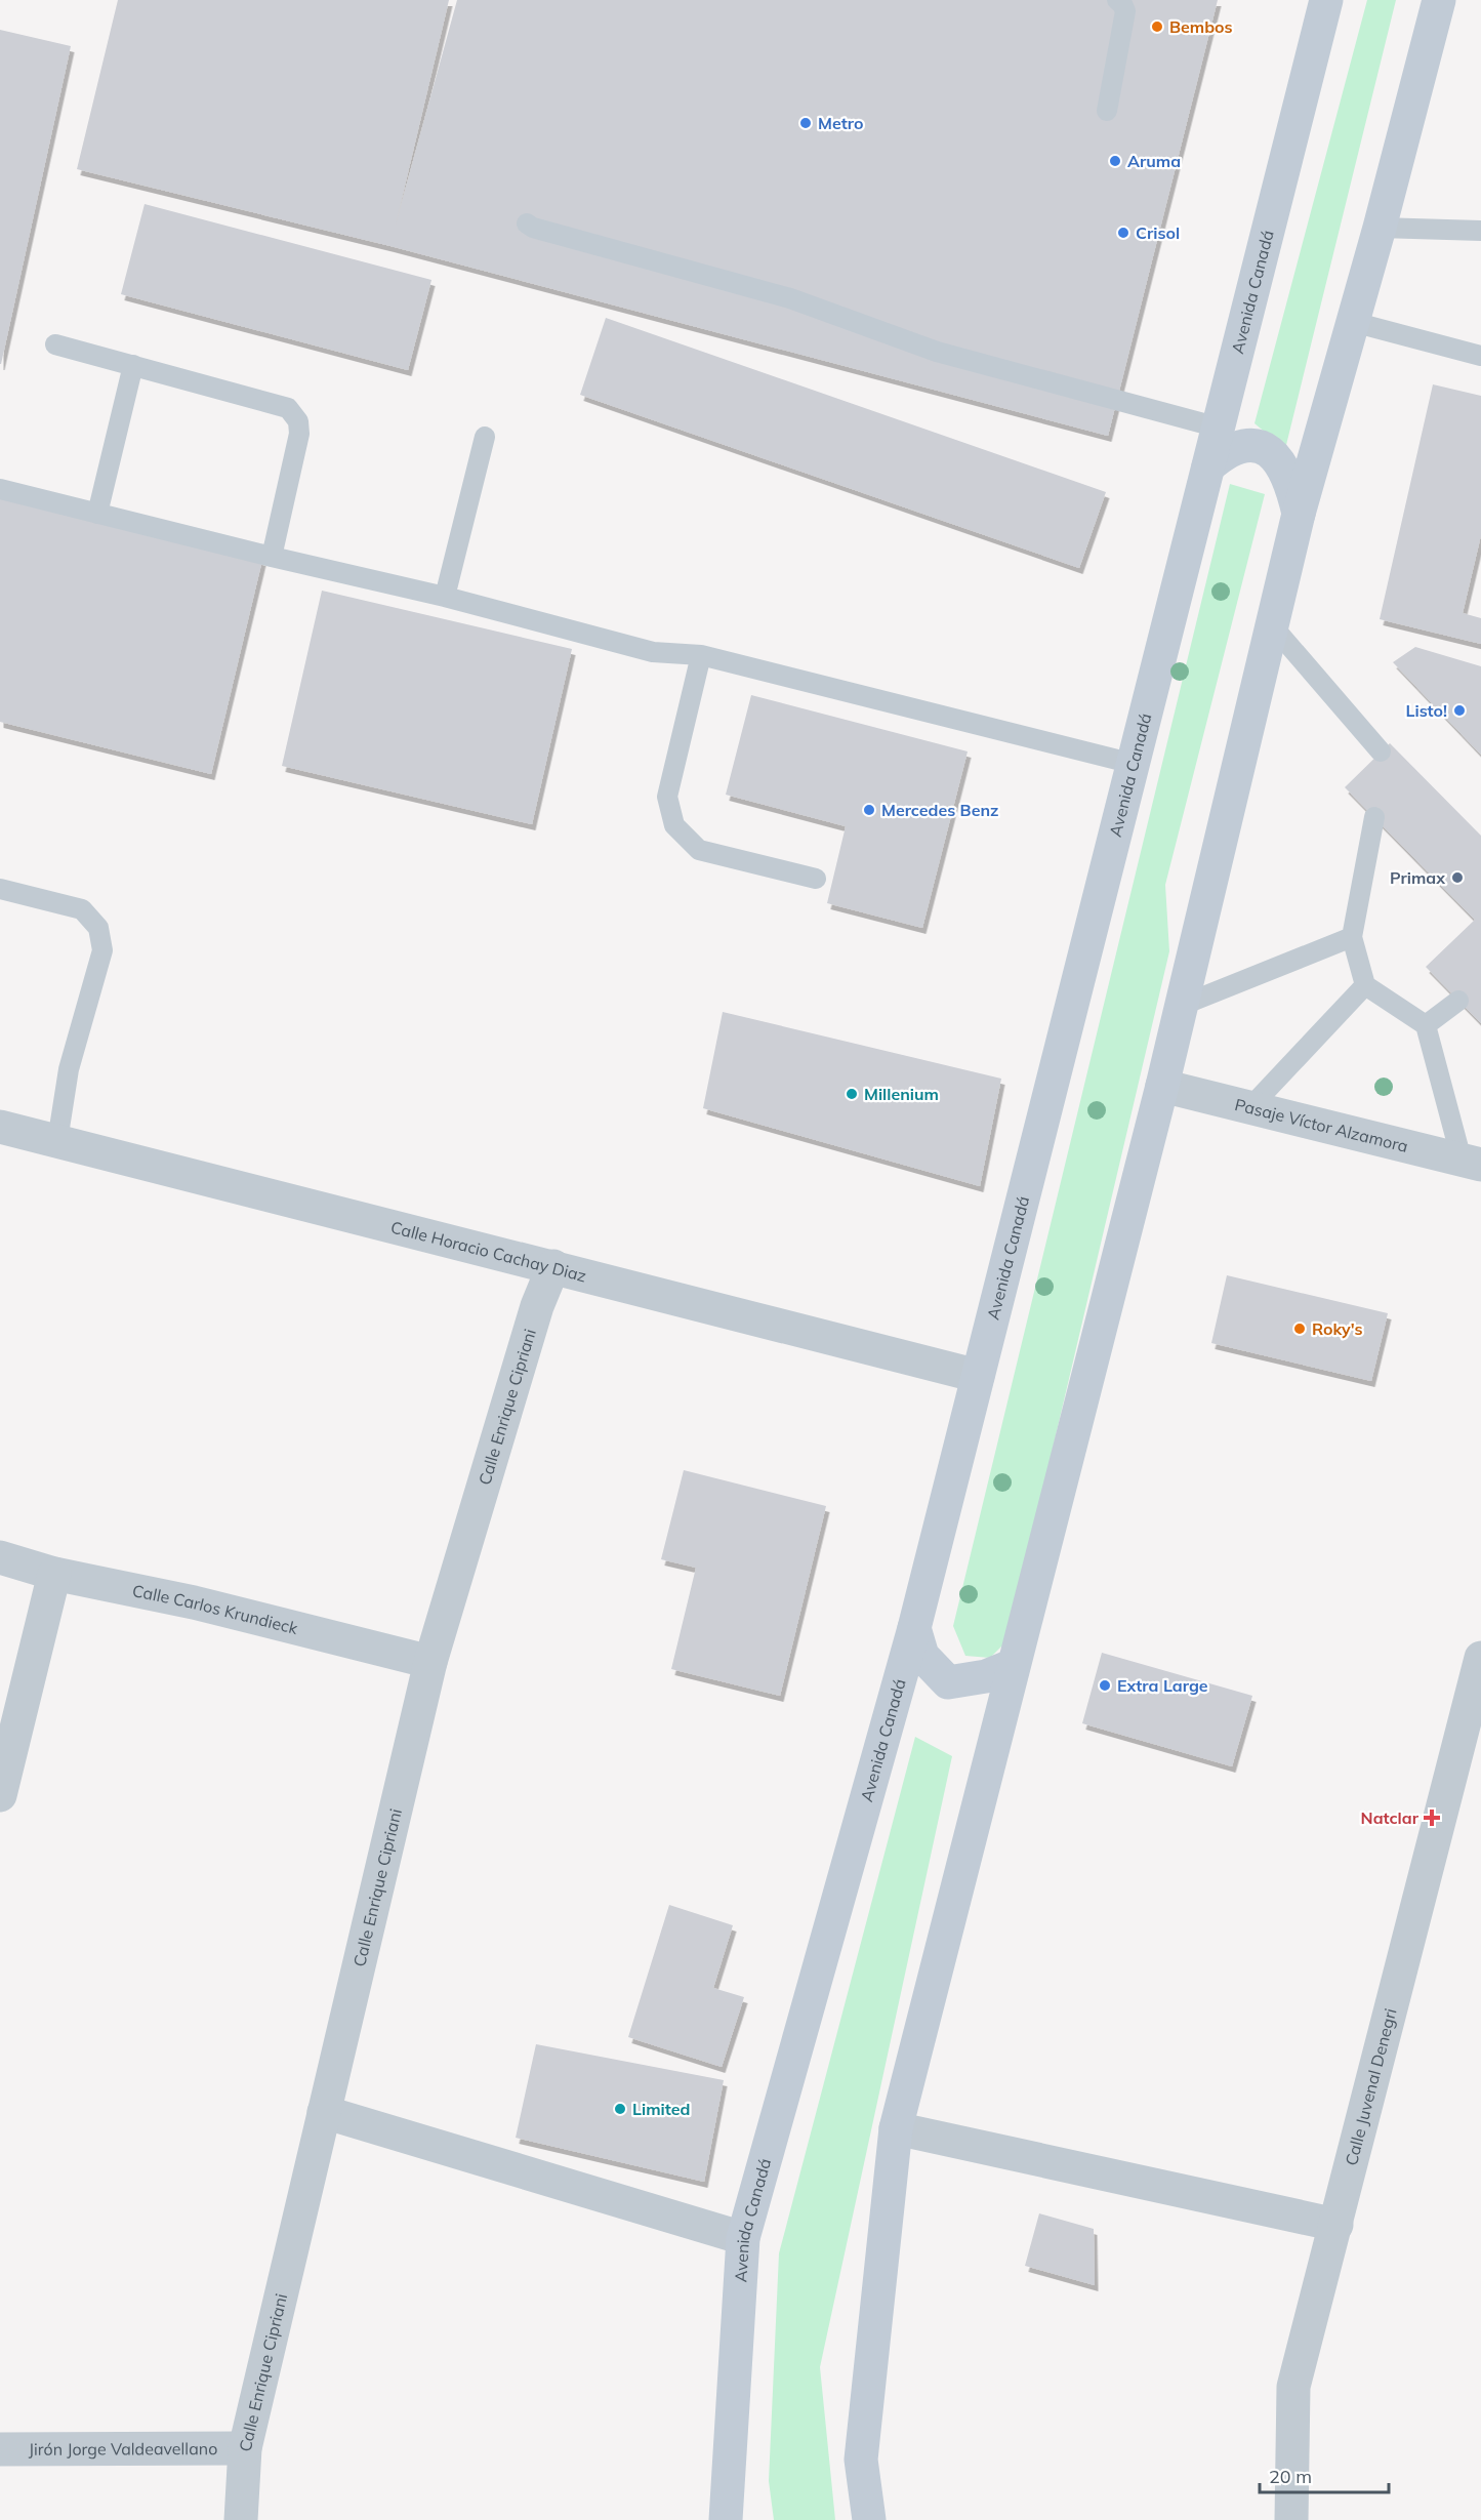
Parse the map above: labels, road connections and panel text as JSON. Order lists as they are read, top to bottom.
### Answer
{
  "streets": {
    "main road": ["Avenida Canadá"],
    "street": [
      "Pasaje Víctor Alzamora",
      "Calle Horacio Cachay Diaz",
      "Calle Enrique Cipriani",
      "Calle Carlos Krundieck",
      "Calle Juvenal Denegri",
      "Jirón Jorge Valdeavellano"
    ]
  },
  "crossings": [
    ["Avenida Canadá", "Calle Horacio Cachay Diaz"],
    ["Calle Horacio Cachay Diaz", "Calle Enrique Cipriani"],
    ["Calle Enrique Cipriani", "Calle Carlos Krundieck"],
    ["Calle Enrique Cipriani", "Jirón Jorge Valdeavellano"]
  ],
  "places": {
    "other": [
      "Bembos",
      "Metro",
      "Aruma",
      "Crisol",
      "Listo!",
      "Mercedes Benz",
      "Primax",
      "Millenium",
      "Roky's",
      "Extra Large",
      "Limited"
    ],
    "health": ["Natclar"]
  },
  "scale_bar": "20 m"
}
